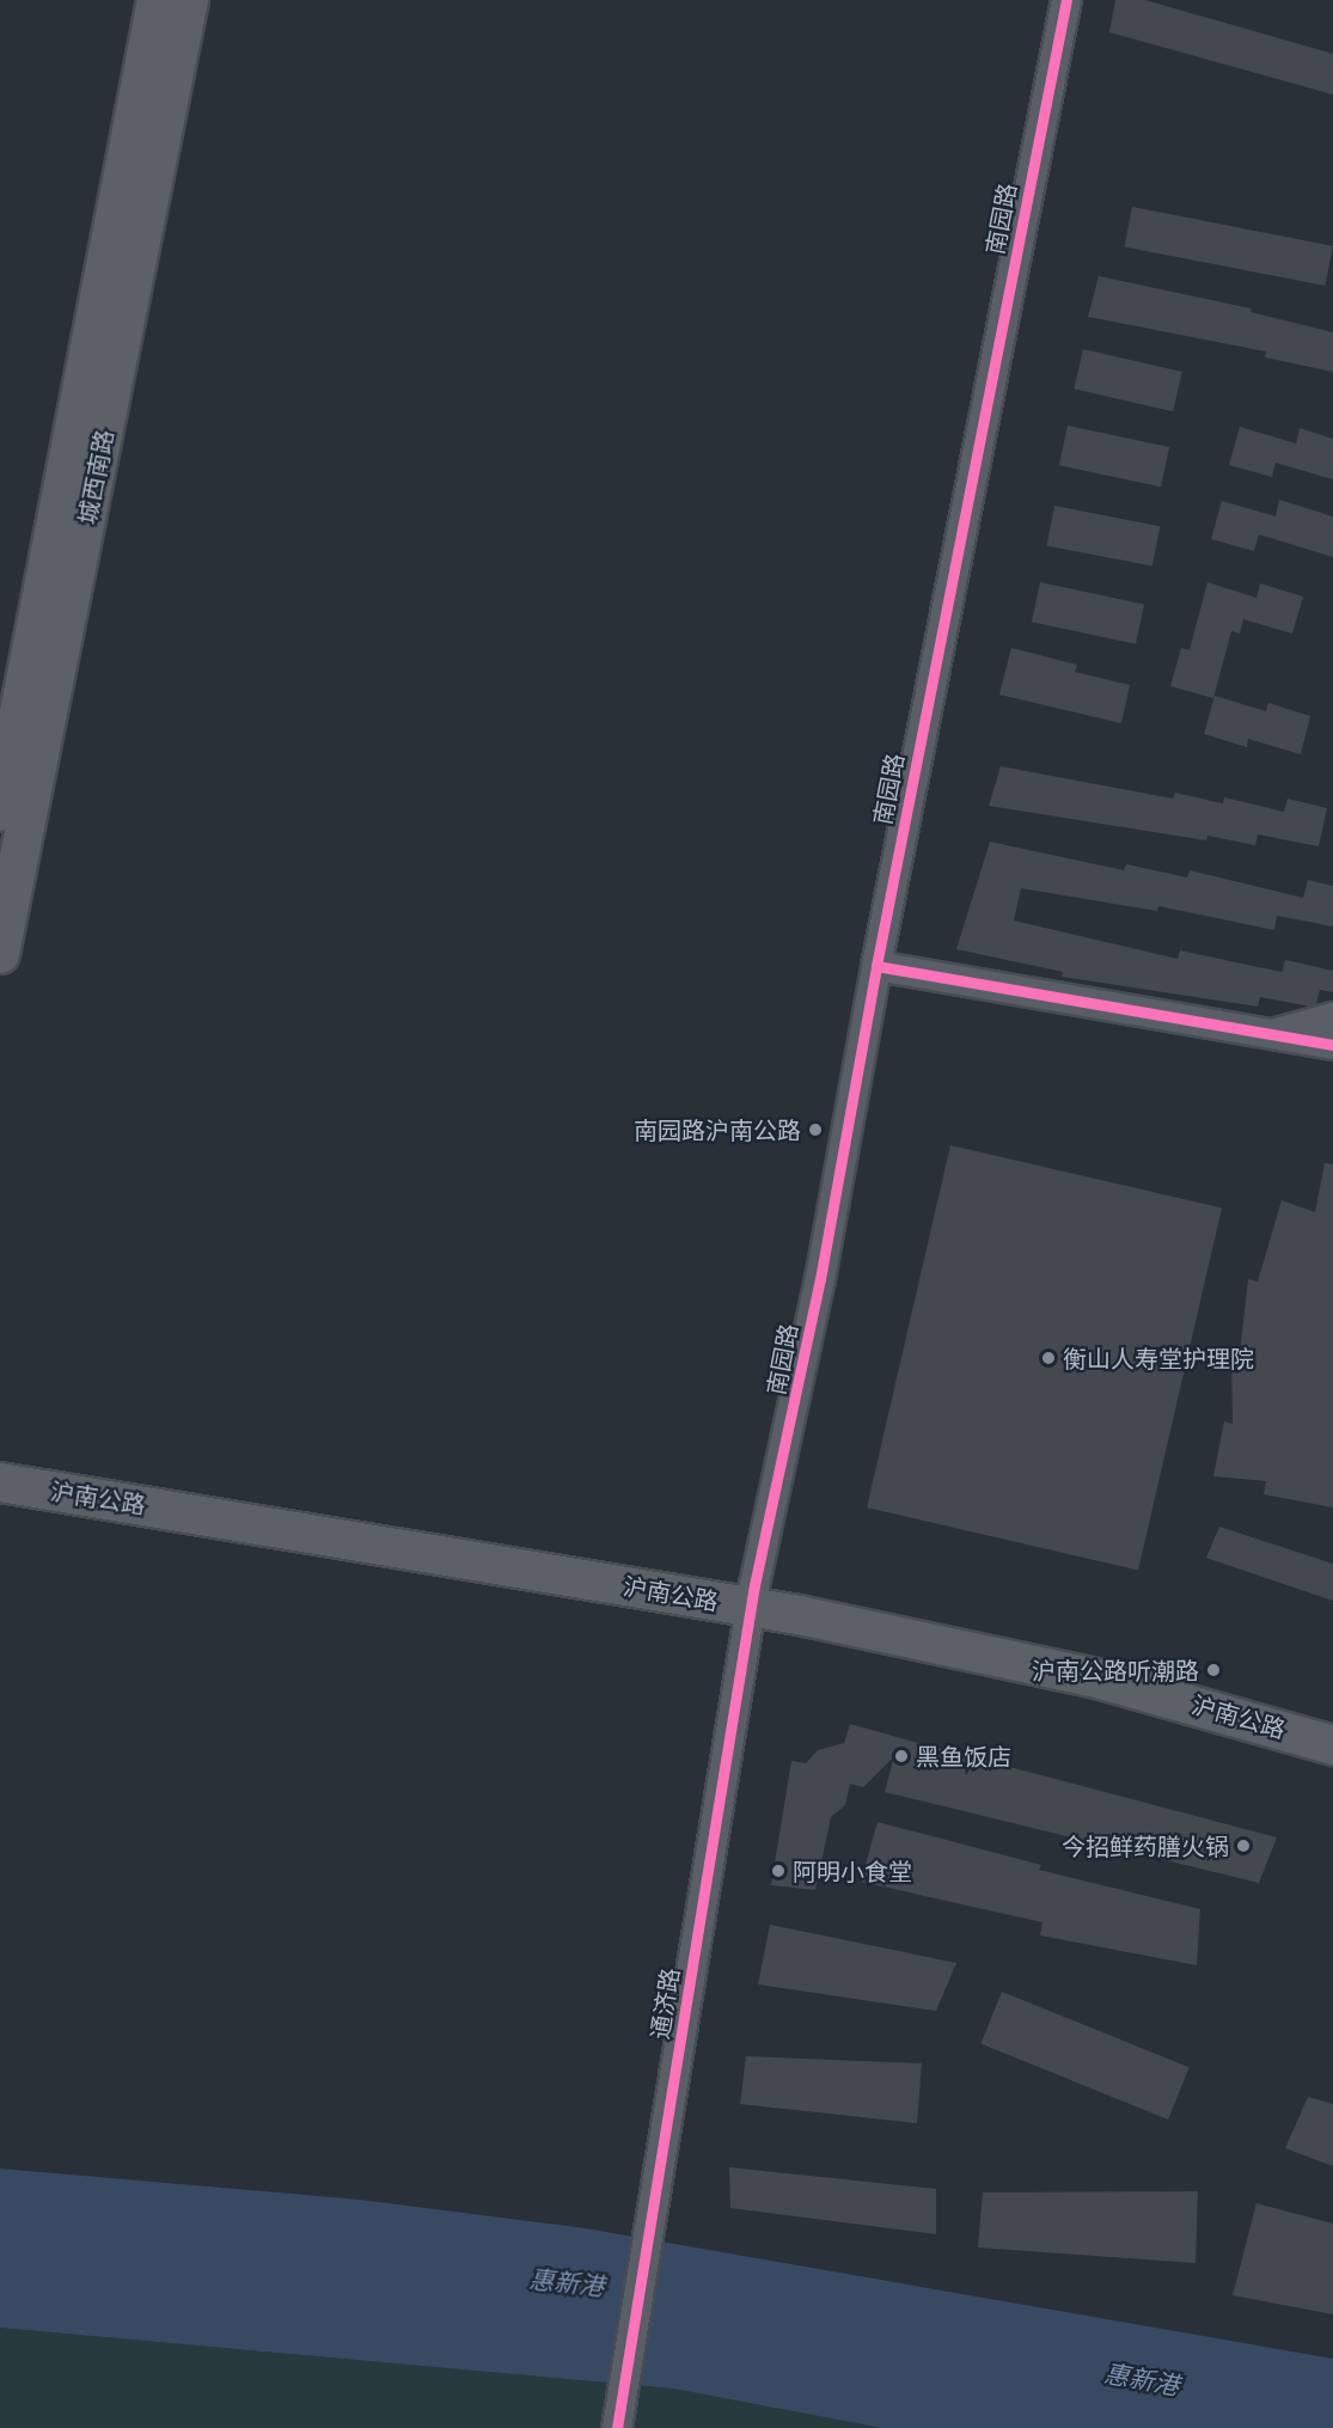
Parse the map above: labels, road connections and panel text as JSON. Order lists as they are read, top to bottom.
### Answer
{
  "streets": {
    "main road": ["城西南路", "沪南公路"],
    "street": ["南园路", "通济路"]
  },
  "crossings": [
    ["南园路", "沪南公路"],
    ["南园路", "通济路"],
    ["沪南公路", "通济路"]
  ],
  "water": ["惠新港"],
  "places": [
    "南园路沪南公路",
    "衡山人寿堂护理院",
    "沪南公路听潮路",
    "黑鱼饭店",
    "今招鲜药膳火锅",
    "阿明小食堂"
  ]
}
